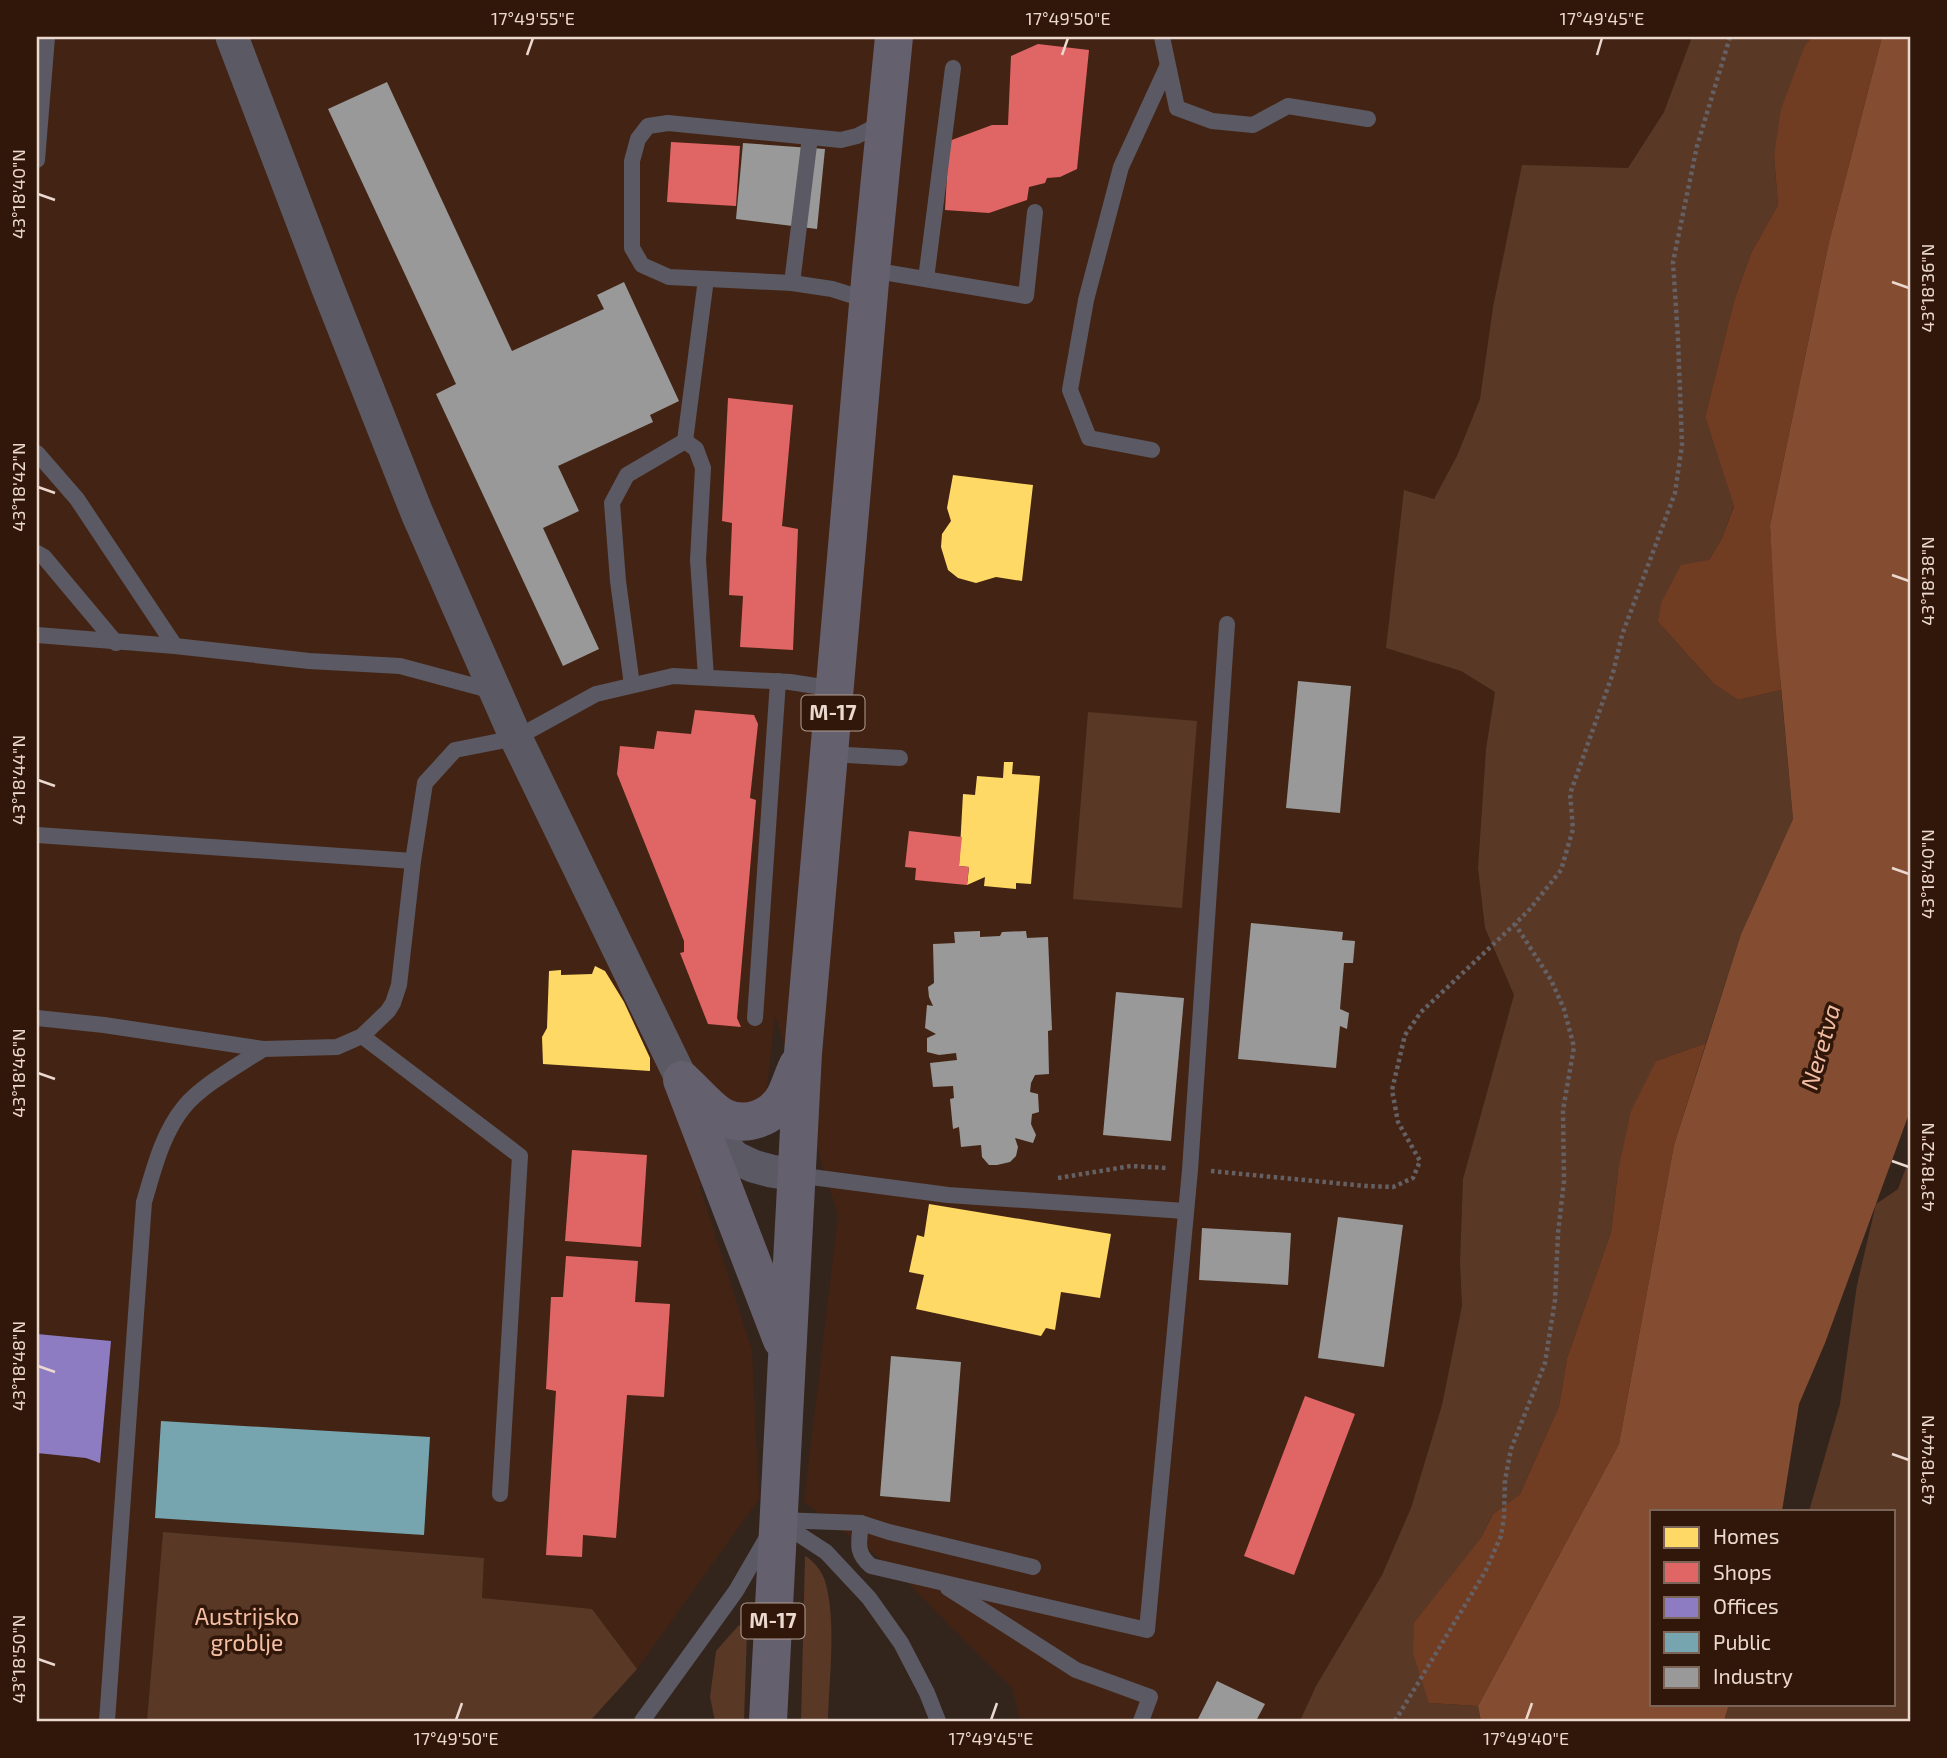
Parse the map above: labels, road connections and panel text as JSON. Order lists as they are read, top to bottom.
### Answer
{
  "streets": {
    "main road": ["M-17"]
  },
  "water": ["Neretva"],
  "parks": ["Austrijsko groblje"],
  "legend": [
    "Homes",
    "Shops",
    "Offices",
    "Public",
    "Industry"
  ],
  "coordinates": [
    "17°49'55\"E",
    "17°49'50\"E",
    "17°49'45\"E",
    "43°18'40\"N",
    "43°18'36\"N",
    "43°18'42\"N",
    "43°18'38\"N",
    "43°18'44\"N",
    "43°18'46\"N",
    "43°18'48\"N",
    "43°18'50\"N",
    "17°49'40\"E"
  ]
}
